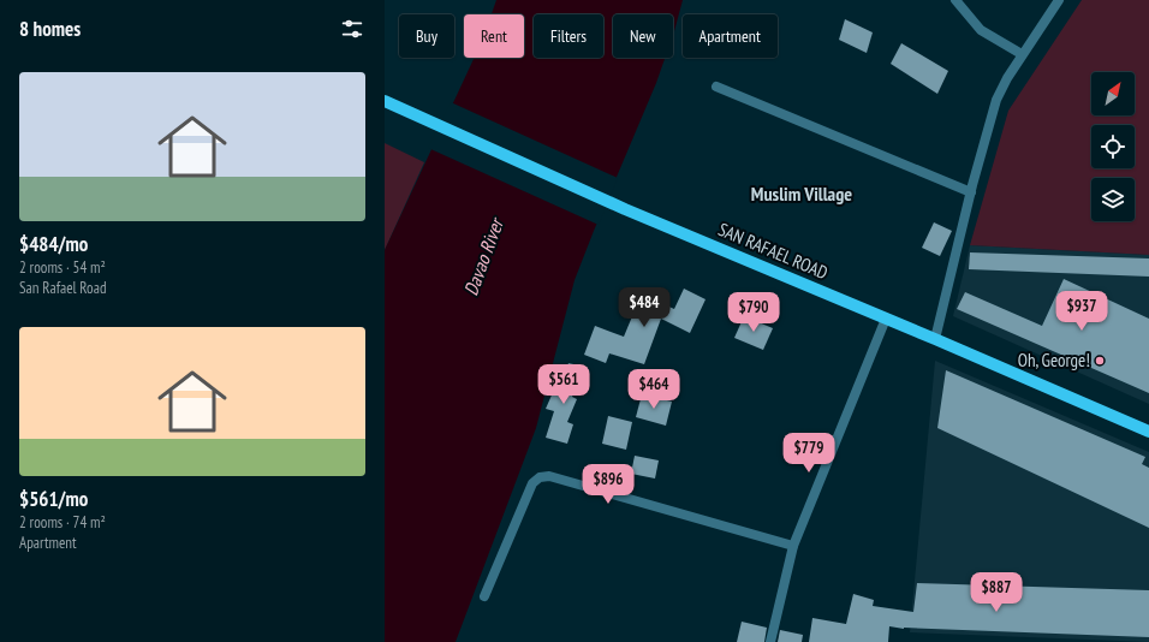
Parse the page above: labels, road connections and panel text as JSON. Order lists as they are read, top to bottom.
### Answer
{
  "streets": {
    "main road": ["SAN RAFAEL ROAD"]
  },
  "districts": ["Muslim Village"],
  "water": ["Davao River"],
  "places": ["Oh, George!"],
  "north": "top right",
  "page": {
    "heading": "8 homes",
    "chip": [
      "Buy",
      "Rent",
      "Filters",
      "New",
      "Apartment"
    ],
    "list": [
      {
        "name": "$484/mo",
        "note": "2 rooms · 54 m² · San Rafael Road"
      },
      {
        "name": "$561/mo",
        "note": "2 rooms · 74 m² · Apartment"
      }
    ],
    "price": [
      "$484",
      "$937",
      "$790",
      "$561",
      "$464",
      "$779",
      "$896",
      "$887"
    ]
  }
}
